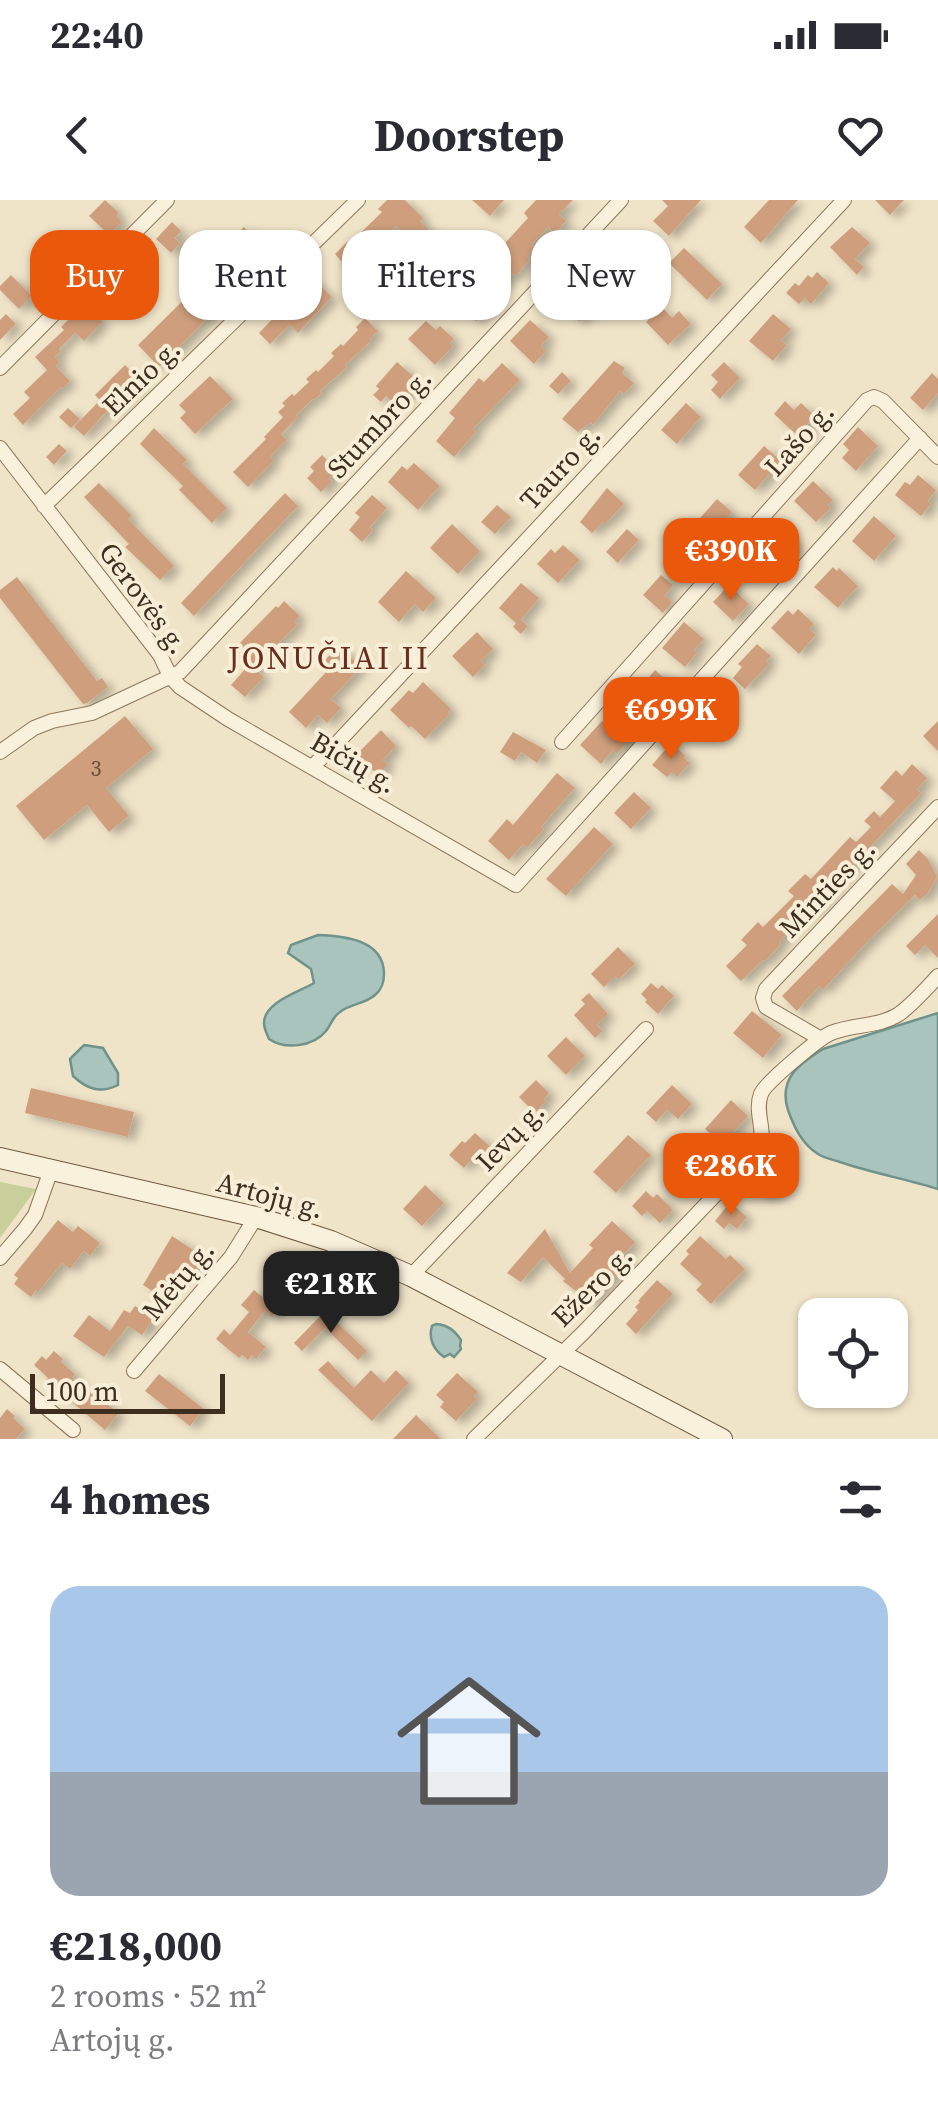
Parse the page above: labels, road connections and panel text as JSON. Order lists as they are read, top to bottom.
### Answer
{
  "streets": {
    "main road": ["Artojų g."],
    "street": [
      "Elnio g.",
      "Stumbro g.",
      "Lašo g.",
      "Tauro g.",
      "Gerovės g.",
      "Bičių g.",
      "Minties g.",
      "Ievų g.",
      "Mėtų g.",
      "Ežero g."
    ]
  },
  "crossings": [
    ["Elnio g.", "Gerovės g."],
    ["Stumbro g.", "Gerovės g."],
    ["Stumbro g.", "Bičių g."],
    ["Lašo g.", "Bičių g."],
    ["Tauro g.", "Bičių g."],
    ["Gerovės g.", "Bičių g."],
    ["Minties g.", "Ežero g."],
    ["Ievų g.", "Artojų g."],
    ["Artojų g.", "Mėtų g."],
    ["Artojų g.", "Ežero g."]
  ],
  "districts": ["JONUČIAI II"],
  "house_numbers": ["3"],
  "scale_bar": "100 m",
  "page": {
    "status": "22:40",
    "header": "Doorstep",
    "chip": [
      "Buy",
      "Rent",
      "Filters",
      "New"
    ],
    "price": [
      "€390K",
      "€699K",
      "€286K",
      "€218K"
    ],
    "scale": "100 m",
    "heading": "4 homes",
    "list": [
      {
        "name": "€218,000",
        "note": "2 rooms · 52 m² · Artojų g."
      }
    ]
  }
}
